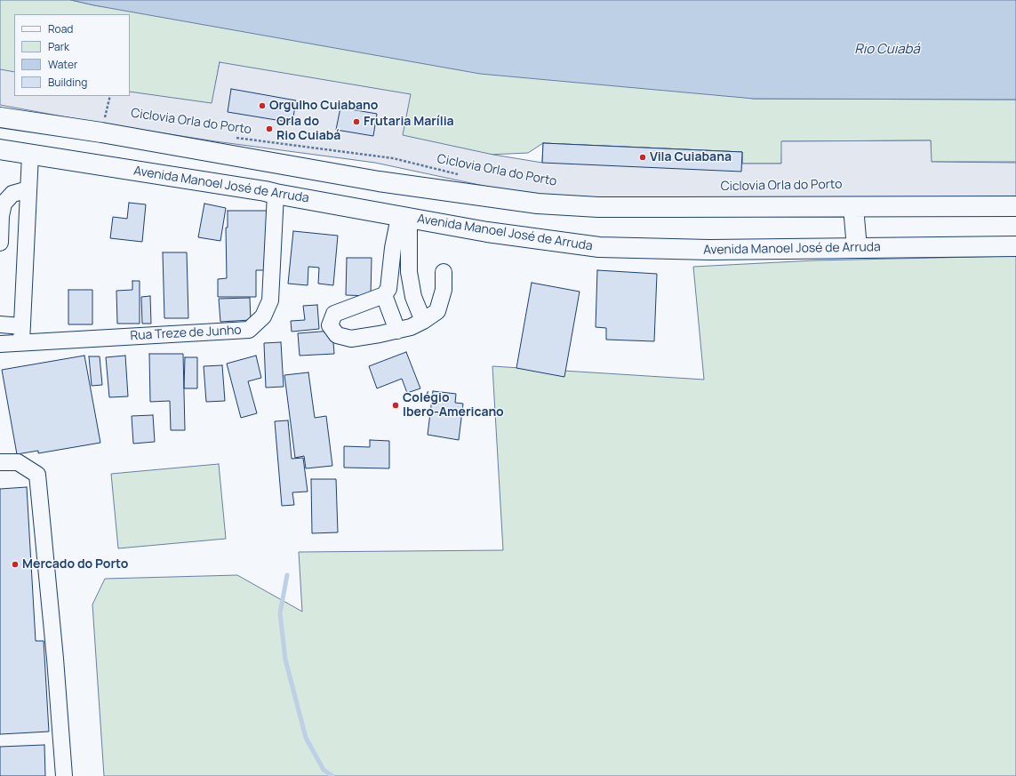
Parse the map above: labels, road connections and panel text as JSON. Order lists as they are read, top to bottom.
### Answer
{
  "streets": {
    "main road": ["Avenida Manoel José de Arruda"],
    "street": ["Rua Treze de Junho"],
    "path": ["Ciclovia Orla do Porto"]
  },
  "crossings": [
    ["Avenida Manoel José de Arruda", "Rua Treze de Junho"]
  ],
  "water": ["Rio Cuiabá"],
  "places": [
    "Orgulho Cuiabano",
    "Frutaria Marília",
    "Orla do Rio Cuiabá",
    "Vila Cuiabana",
    "Colégio Ibero-Americano",
    "Mercado do Porto"
  ],
  "legend": [
    "Road",
    "Park",
    "Water",
    "Building"
  ]
}
